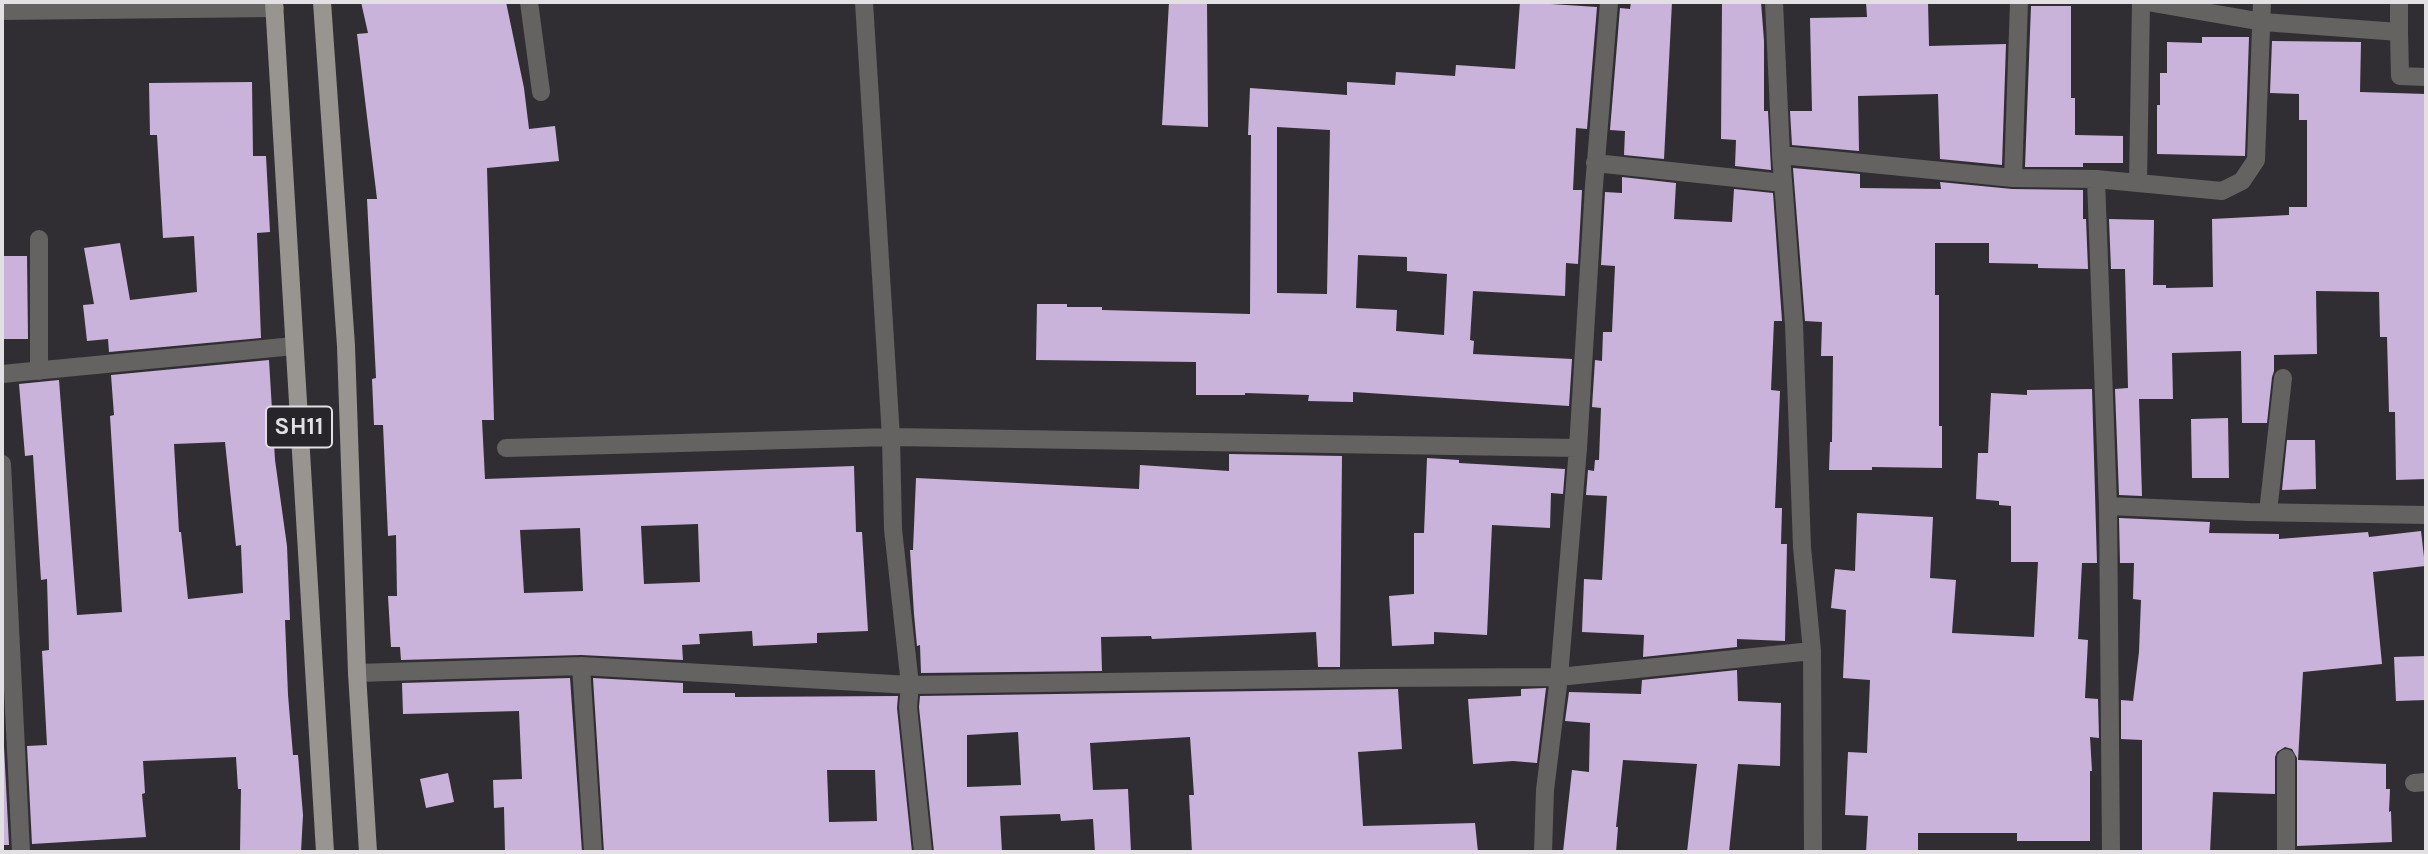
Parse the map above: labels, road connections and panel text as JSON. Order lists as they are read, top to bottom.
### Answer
{
  "streets": {
    "main road": ["SH11"]
  }
}
